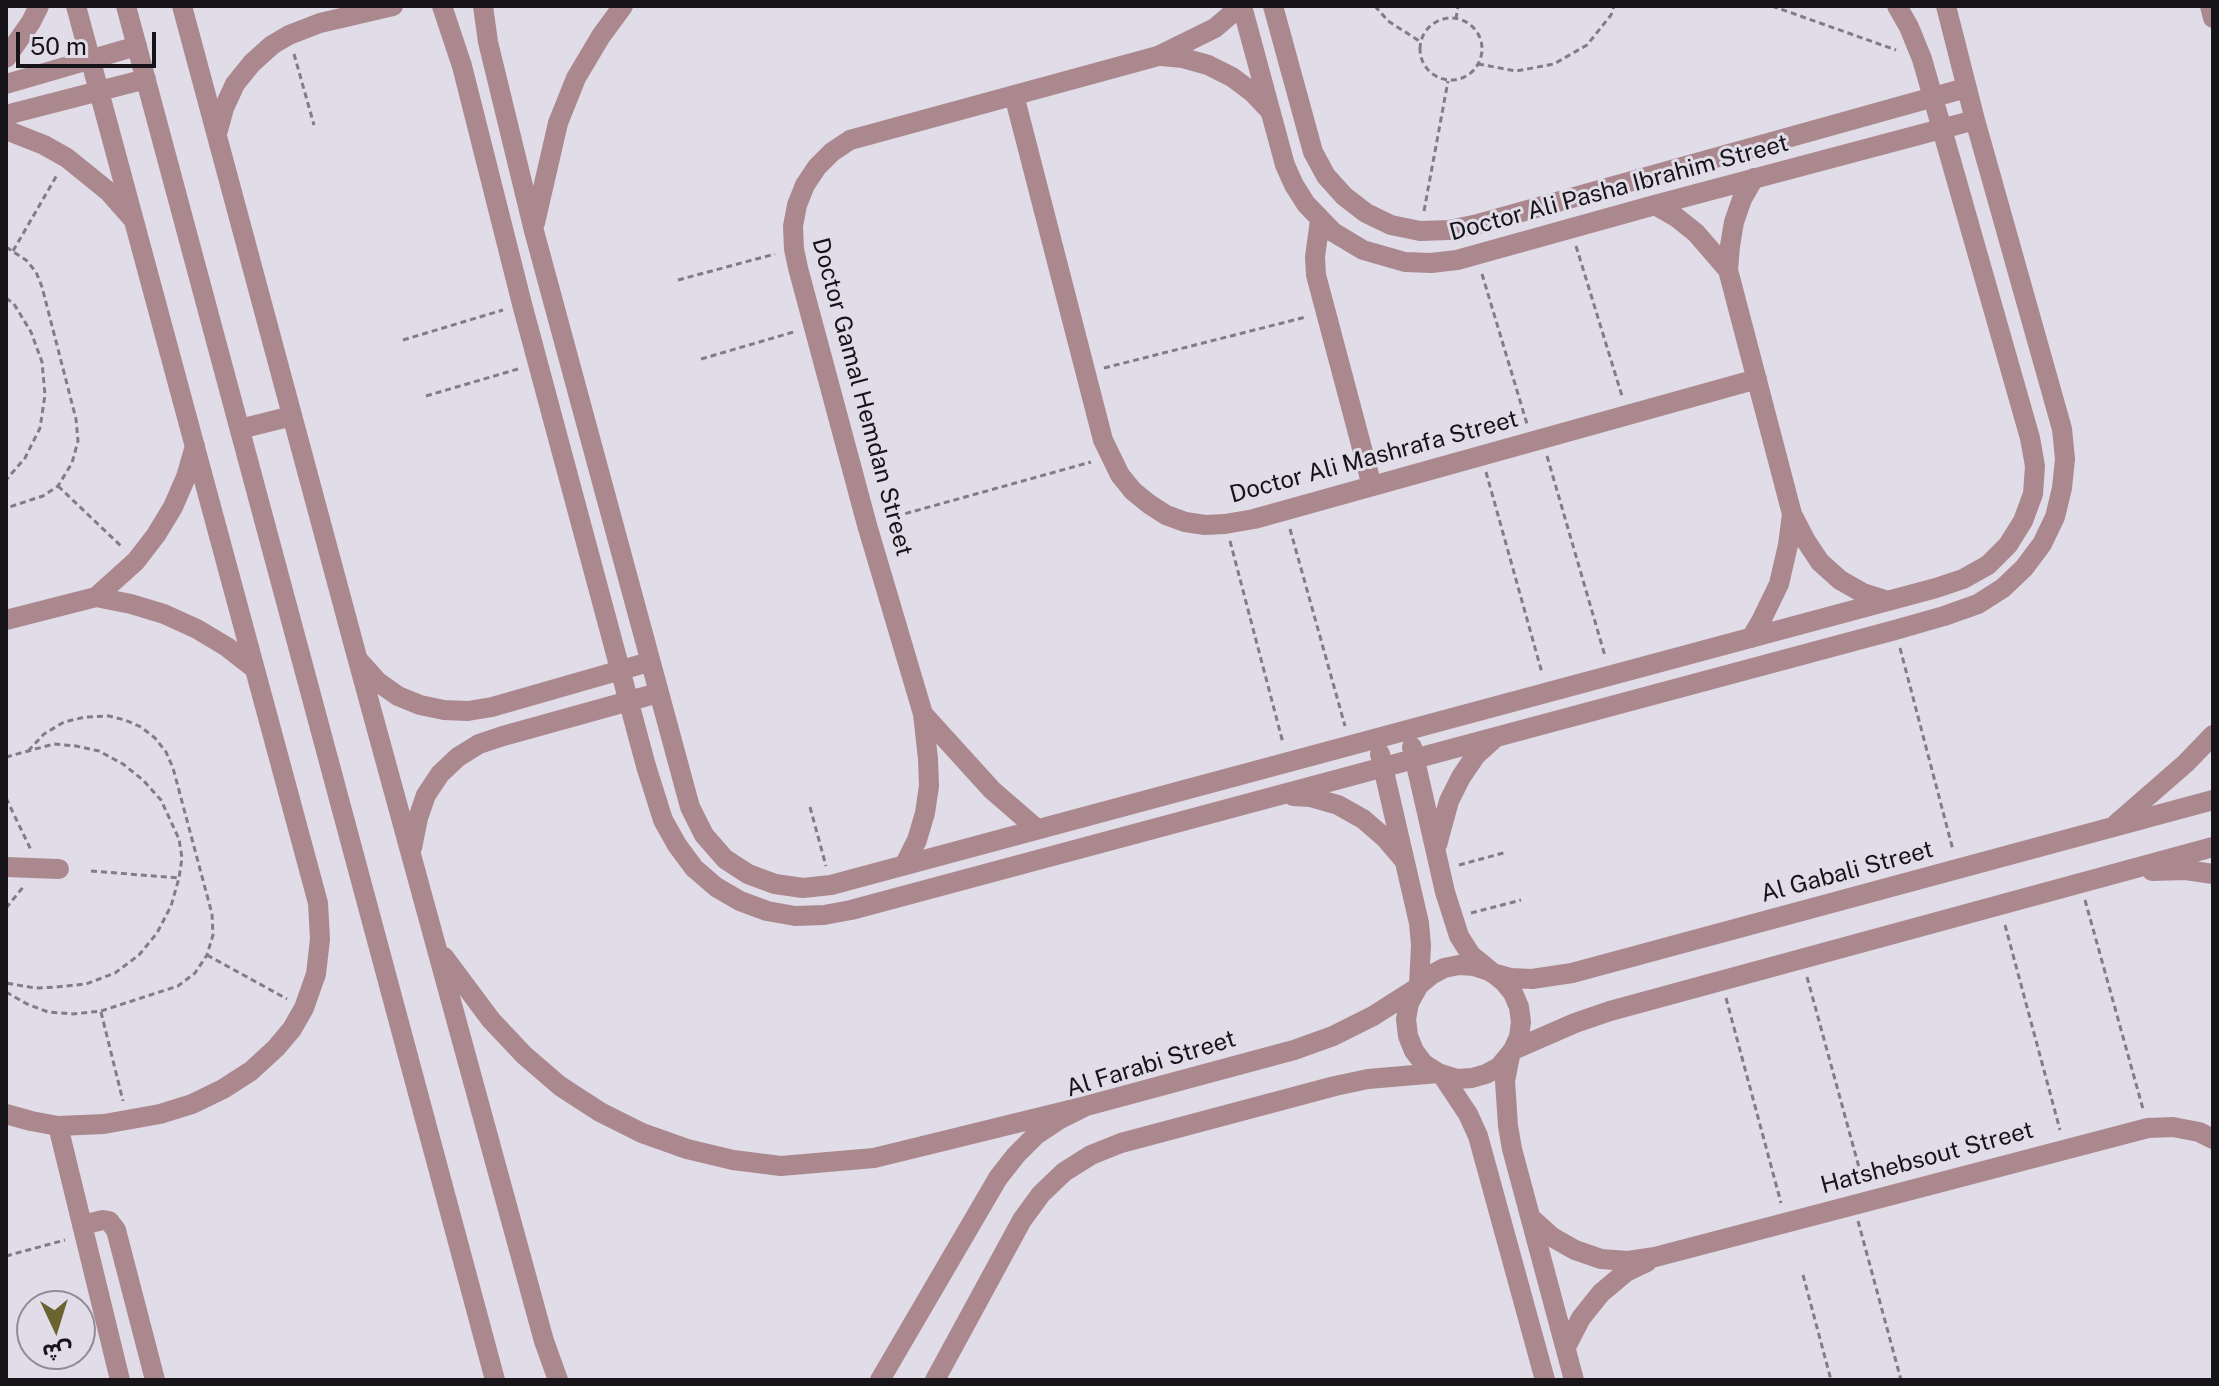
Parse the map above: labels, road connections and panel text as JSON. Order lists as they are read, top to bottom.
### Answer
{
  "streets": {
    "street": [
      "Doctor Ali Pasha Ibrahim Street",
      "Doctor Gamal Hemdan Street",
      "Doctor Ali Mashrafa Street",
      "Al Gabali Street",
      "Al Farabi Street",
      "Hatshebsout Street"
    ]
  },
  "crossings": [
    ["Doctor Ali Pasha Ibrahim Street", "Doctor Gamal Hemdan Street"],
    ["Doctor Gamal Hemdan Street", "Doctor Ali Mashrafa Street"],
    ["Al Gabali Street", "Al Farabi Street"]
  ],
  "scale_bar": "50 m",
  "north": "bottom"
}
